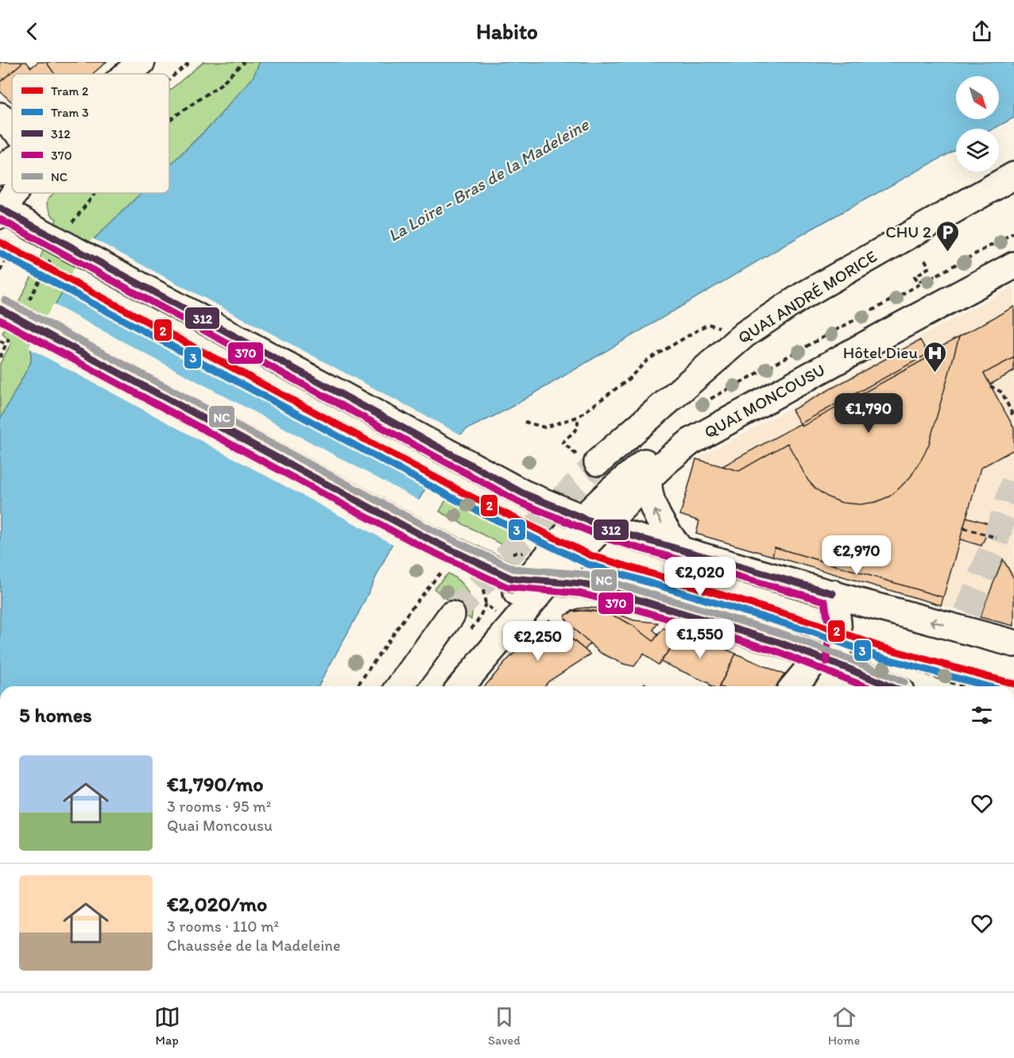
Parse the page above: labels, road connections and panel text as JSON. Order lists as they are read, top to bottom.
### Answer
{
  "streets": {
    "main road": ["QUAI ANDRÉ MORICE", "QUAI MONCOUSU"]
  },
  "water": ["La Loire - Bras de la Madeleine"],
  "places": {
    "parking": ["CHU 2"],
    "hospital": ["Hôtel Dieu"]
  },
  "lines": [
    "transit line 312",
    "transit line 370",
    "tram line 2",
    "tram line 3",
    "transit line NC"
  ],
  "legend": [
    "Tram 2",
    "Tram 3",
    "312",
    "370",
    "NC"
  ],
  "north": "bottom right",
  "page": {
    "header": "Habito",
    "price": [
      "€1,790",
      "€2,970",
      "€2,020",
      "€1,550",
      "€2,250"
    ],
    "heading": "5 homes",
    "list": [
      {
        "name": "€1,790/mo",
        "note": "3 rooms · 95 m² · Quai Moncousu"
      },
      {
        "name": "€2,020/mo",
        "note": "3 rooms · 110 m² · Chaussée de la Madeleine"
      }
    ],
    "tabs": ["Map", "Saved", "Home"]
  }
}
